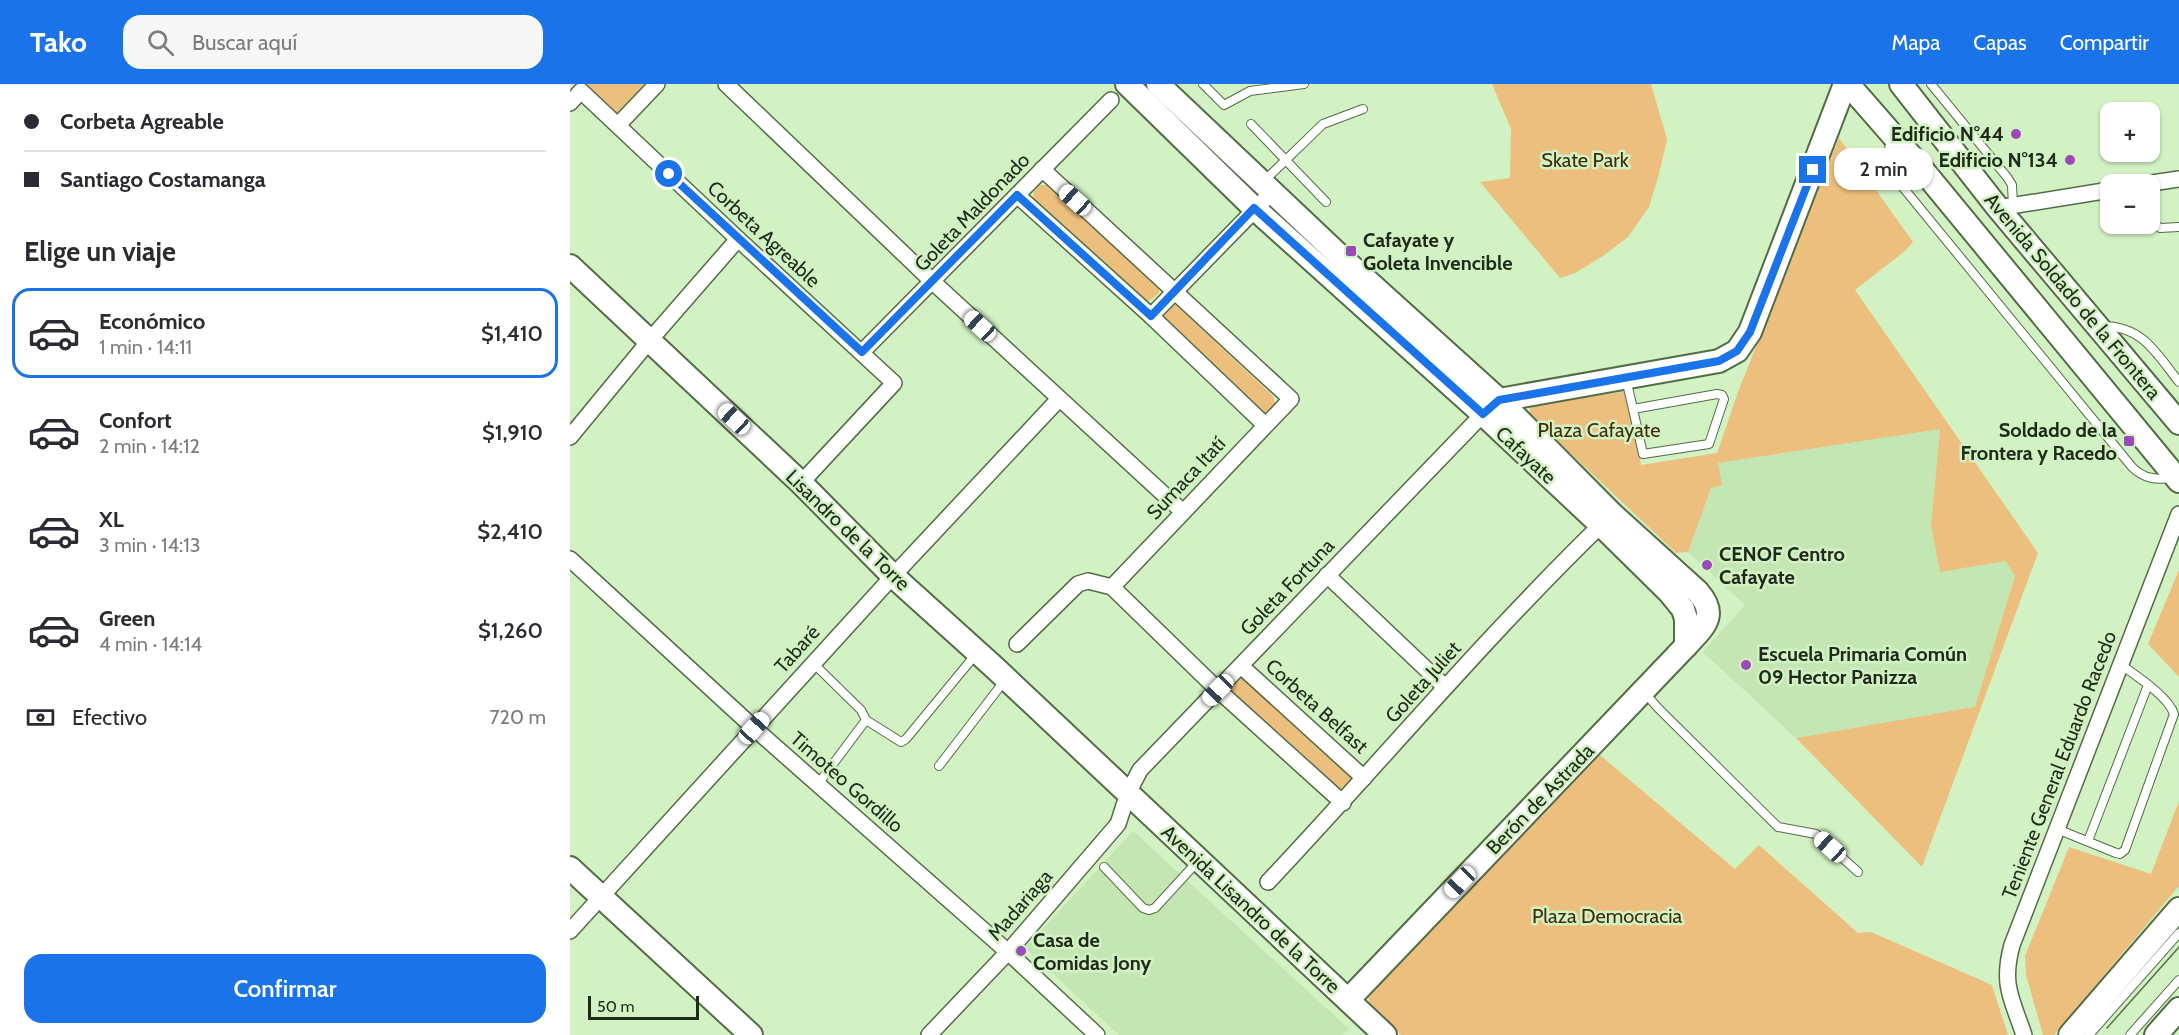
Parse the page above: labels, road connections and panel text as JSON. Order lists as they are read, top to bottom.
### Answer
{
  "streets": {
    "street": [
      "Goleta Maldonado",
      "Corbeta Agreable",
      "Avenida Soldado de la Frontera",
      "Cafayate",
      "Sumaca Itatí",
      "Lisandro de la Torre",
      "Goleta Fortuna",
      "Tabaré",
      "Goleta Juliet",
      "Corbeta Belfast",
      "Teniente General Eduardo Racedo",
      "Timoteo Gordillo",
      "Berón de Astrada",
      "Madariaga",
      "Avenida Lisandro de la Torre"
    ]
  },
  "crossings": [
    ["Goleta Maldonado", "Corbeta Agreable"],
    ["Goleta Maldonado", "Cafayate"],
    ["Corbeta Agreable", "Lisandro de la Torre"],
    ["Cafayate", "Goleta Fortuna"],
    ["Cafayate", "Goleta Juliet"],
    ["Cafayate", "Berón de Astrada"],
    ["Lisandro de la Torre", "Goleta Fortuna"],
    ["Lisandro de la Torre", "Tabaré"],
    ["Lisandro de la Torre", "Madariaga"],
    ["Lisandro de la Torre", "Avenida Lisandro de la Torre"],
    ["Goleta Fortuna", "Corbeta Belfast"],
    ["Goleta Fortuna", "Madariaga"],
    ["Goleta Fortuna", "Avenida Lisandro de la Torre"],
    ["Tabaré", "Timoteo Gordillo"],
    ["Goleta Juliet", "Corbeta Belfast"],
    ["Timoteo Gordillo", "Madariaga"],
    ["Berón de Astrada", "Avenida Lisandro de la Torre"],
    ["Madariaga", "Avenida Lisandro de la Torre"]
  ],
  "parks": ["Skate Park", "Plaza Cafayate", "Plaza Democracia"],
  "places": {
    "other": [
      "Edificio N°44",
      "Edificio N°134",
      "CENOF Centro Cafayate",
      "Escuela Primaria Común 09 Hector Panizza",
      "Casa de Comidas Jony"
    ],
    "transit": ["Cafayate y Goleta Invencible", "Soldado de la Frontera y Racedo"]
  },
  "scale_bar": "50 m",
  "page": {
    "header": "Tako",
    "search": "Buscar aquí",
    "nav": ["Mapa", "Capas", "Compartir"],
    "banner": ["Corbeta Agreable", "Santiago Costamanga"],
    "map_buttons": ["+", "−"],
    "bubble": "2 min",
    "heading": "Elige un viaje",
    "list": [
      {
        "name": "Económico",
        "note": "1 min · 14:11",
        "value": "$1,410"
      },
      {
        "name": "Confort",
        "note": "2 min · 14:12",
        "value": "$1,910"
      },
      {
        "name": "XL",
        "note": "3 min · 14:13",
        "value": "$2,410"
      },
      {
        "name": "Green",
        "note": "4 min · 14:14",
        "value": "$1,260"
      }
    ],
    "pay": ["Efectivo", "720 m"],
    "buttons": "Confirmar",
    "scale": "50 m"
  }
}
